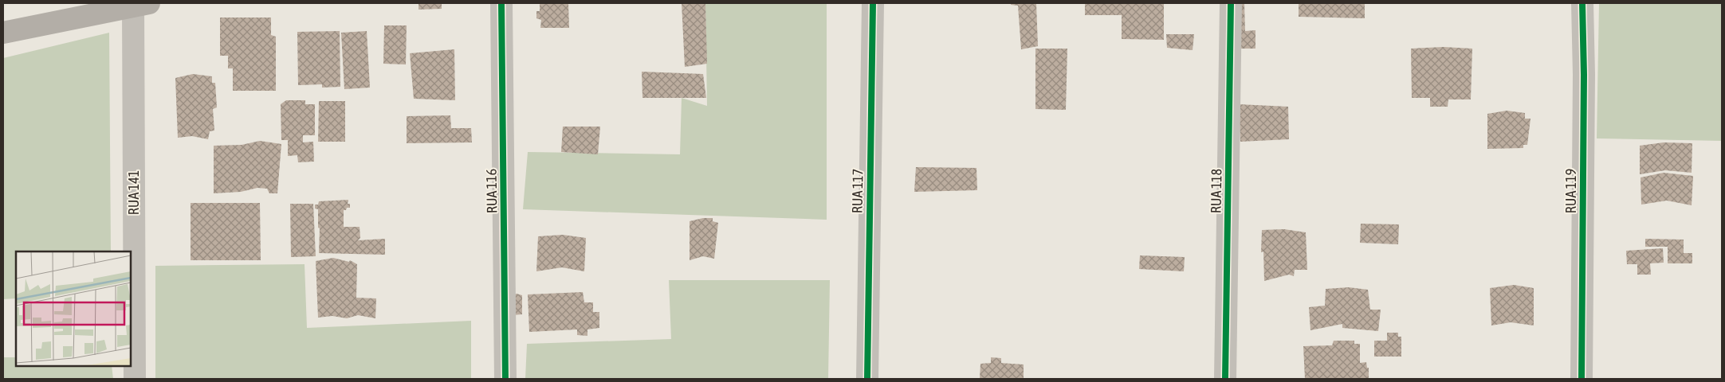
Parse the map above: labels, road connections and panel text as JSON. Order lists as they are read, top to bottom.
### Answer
{
  "streets": {
    "street": [
      "RUA 116",
      "RUA 117",
      "RUA 118",
      "RUA 119",
      "RUA 141"
    ]
  }
}
